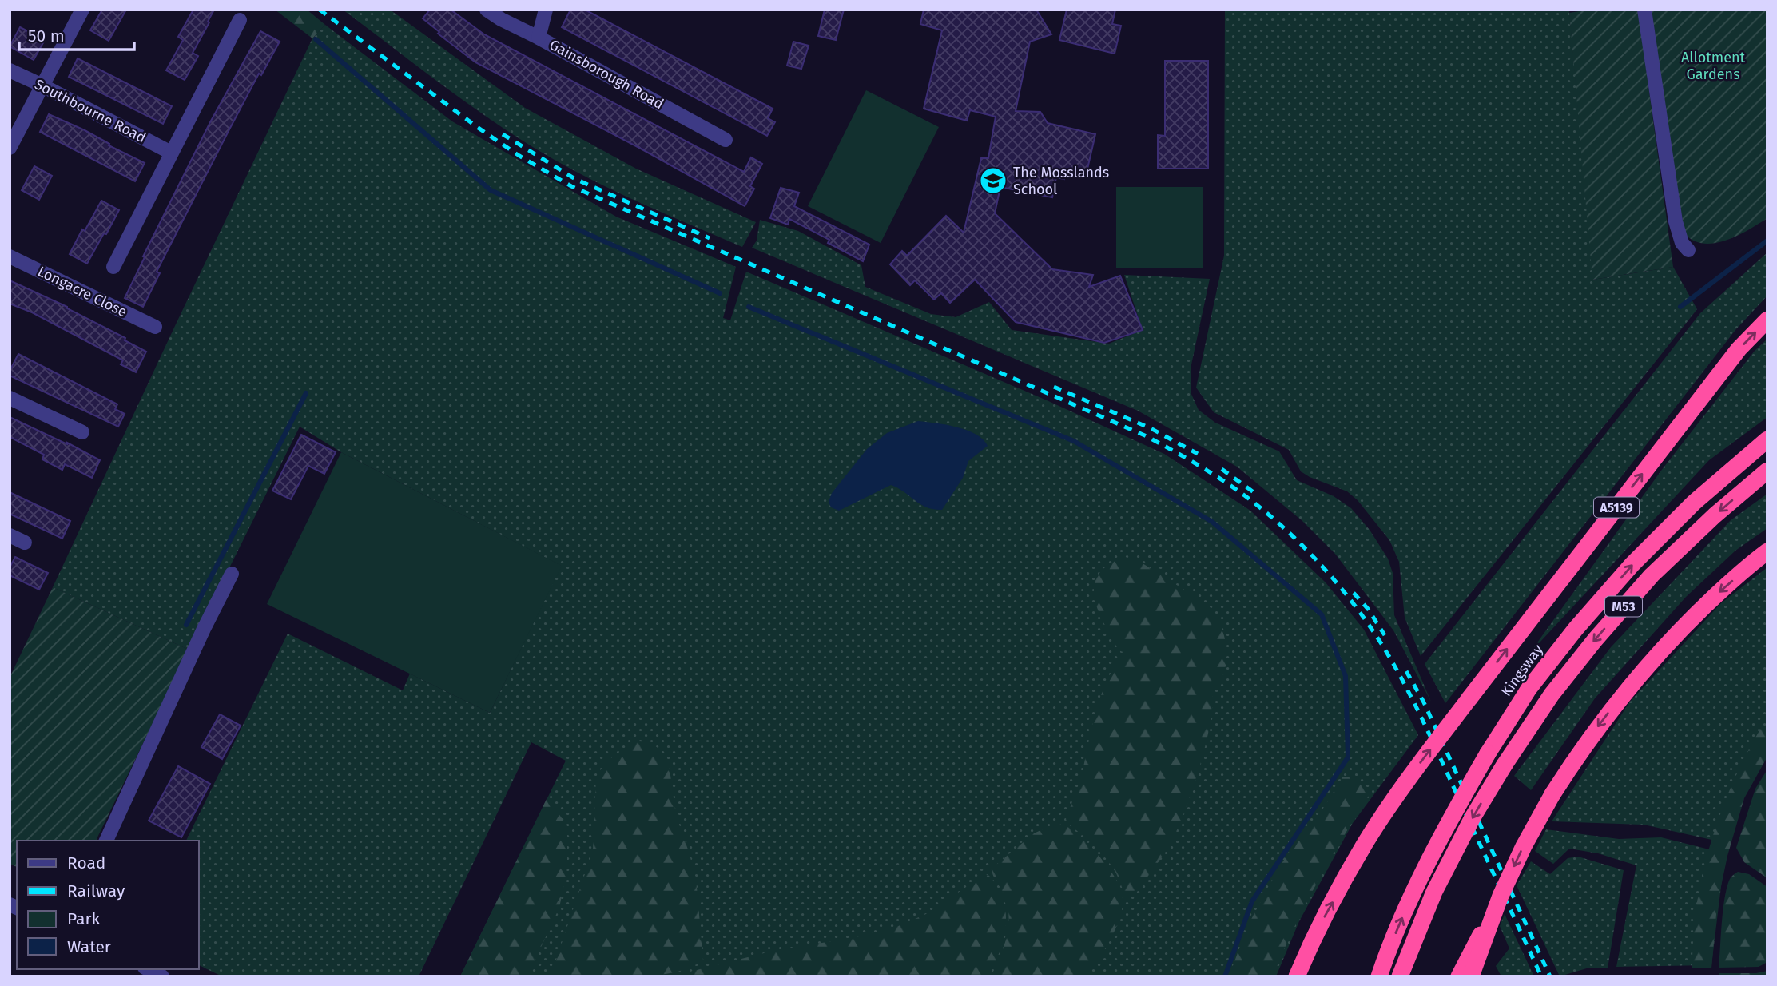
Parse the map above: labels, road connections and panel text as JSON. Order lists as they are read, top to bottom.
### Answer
{
  "streets": {
    "highway": ["A5139", "M53", "Kingsway"],
    "street": ["Gainsborough Road", "Southbourne Road", "Longacre Close"]
  },
  "parks": ["Allotment Gardens"],
  "places": {
    "school or university": ["The Mosslands School"]
  },
  "legend": [
    "Road",
    "Railway",
    "Park",
    "Water"
  ],
  "scale_bar": "50 m"
}
